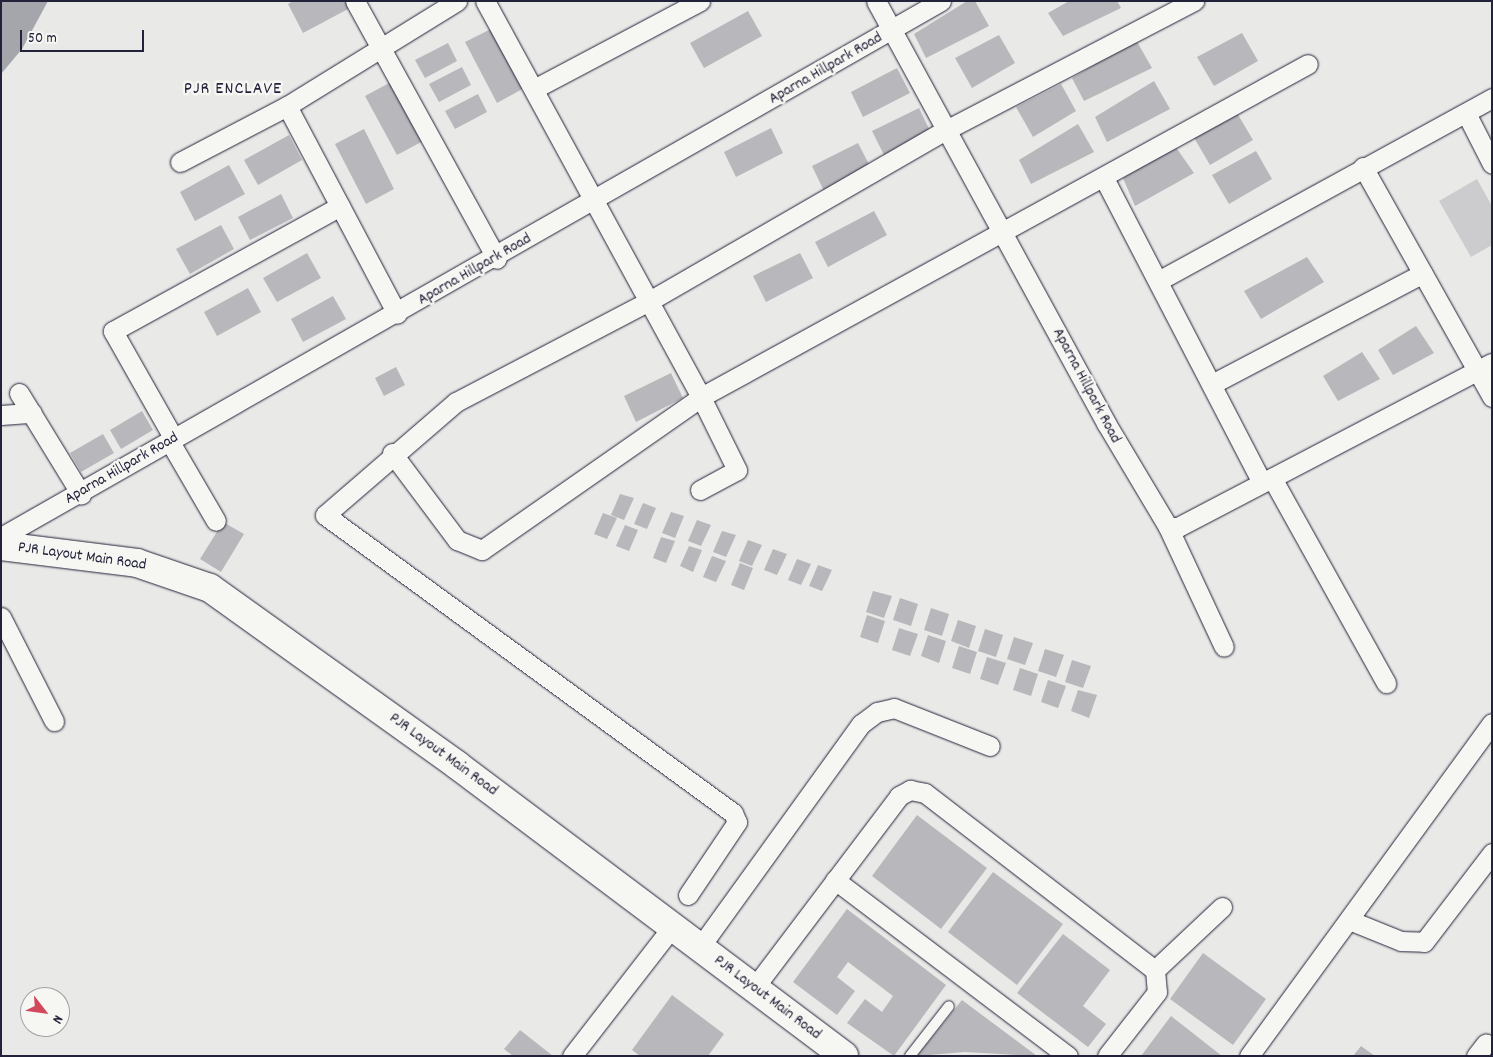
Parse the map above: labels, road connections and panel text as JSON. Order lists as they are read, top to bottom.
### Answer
{
  "streets": {
    "street": ["Aparna Hillpark Road", "PJR Layout Main Road"]
  },
  "districts": ["PJR ENCLAVE"],
  "scale_bar": "50 m",
  "north": "bottom right"
}
